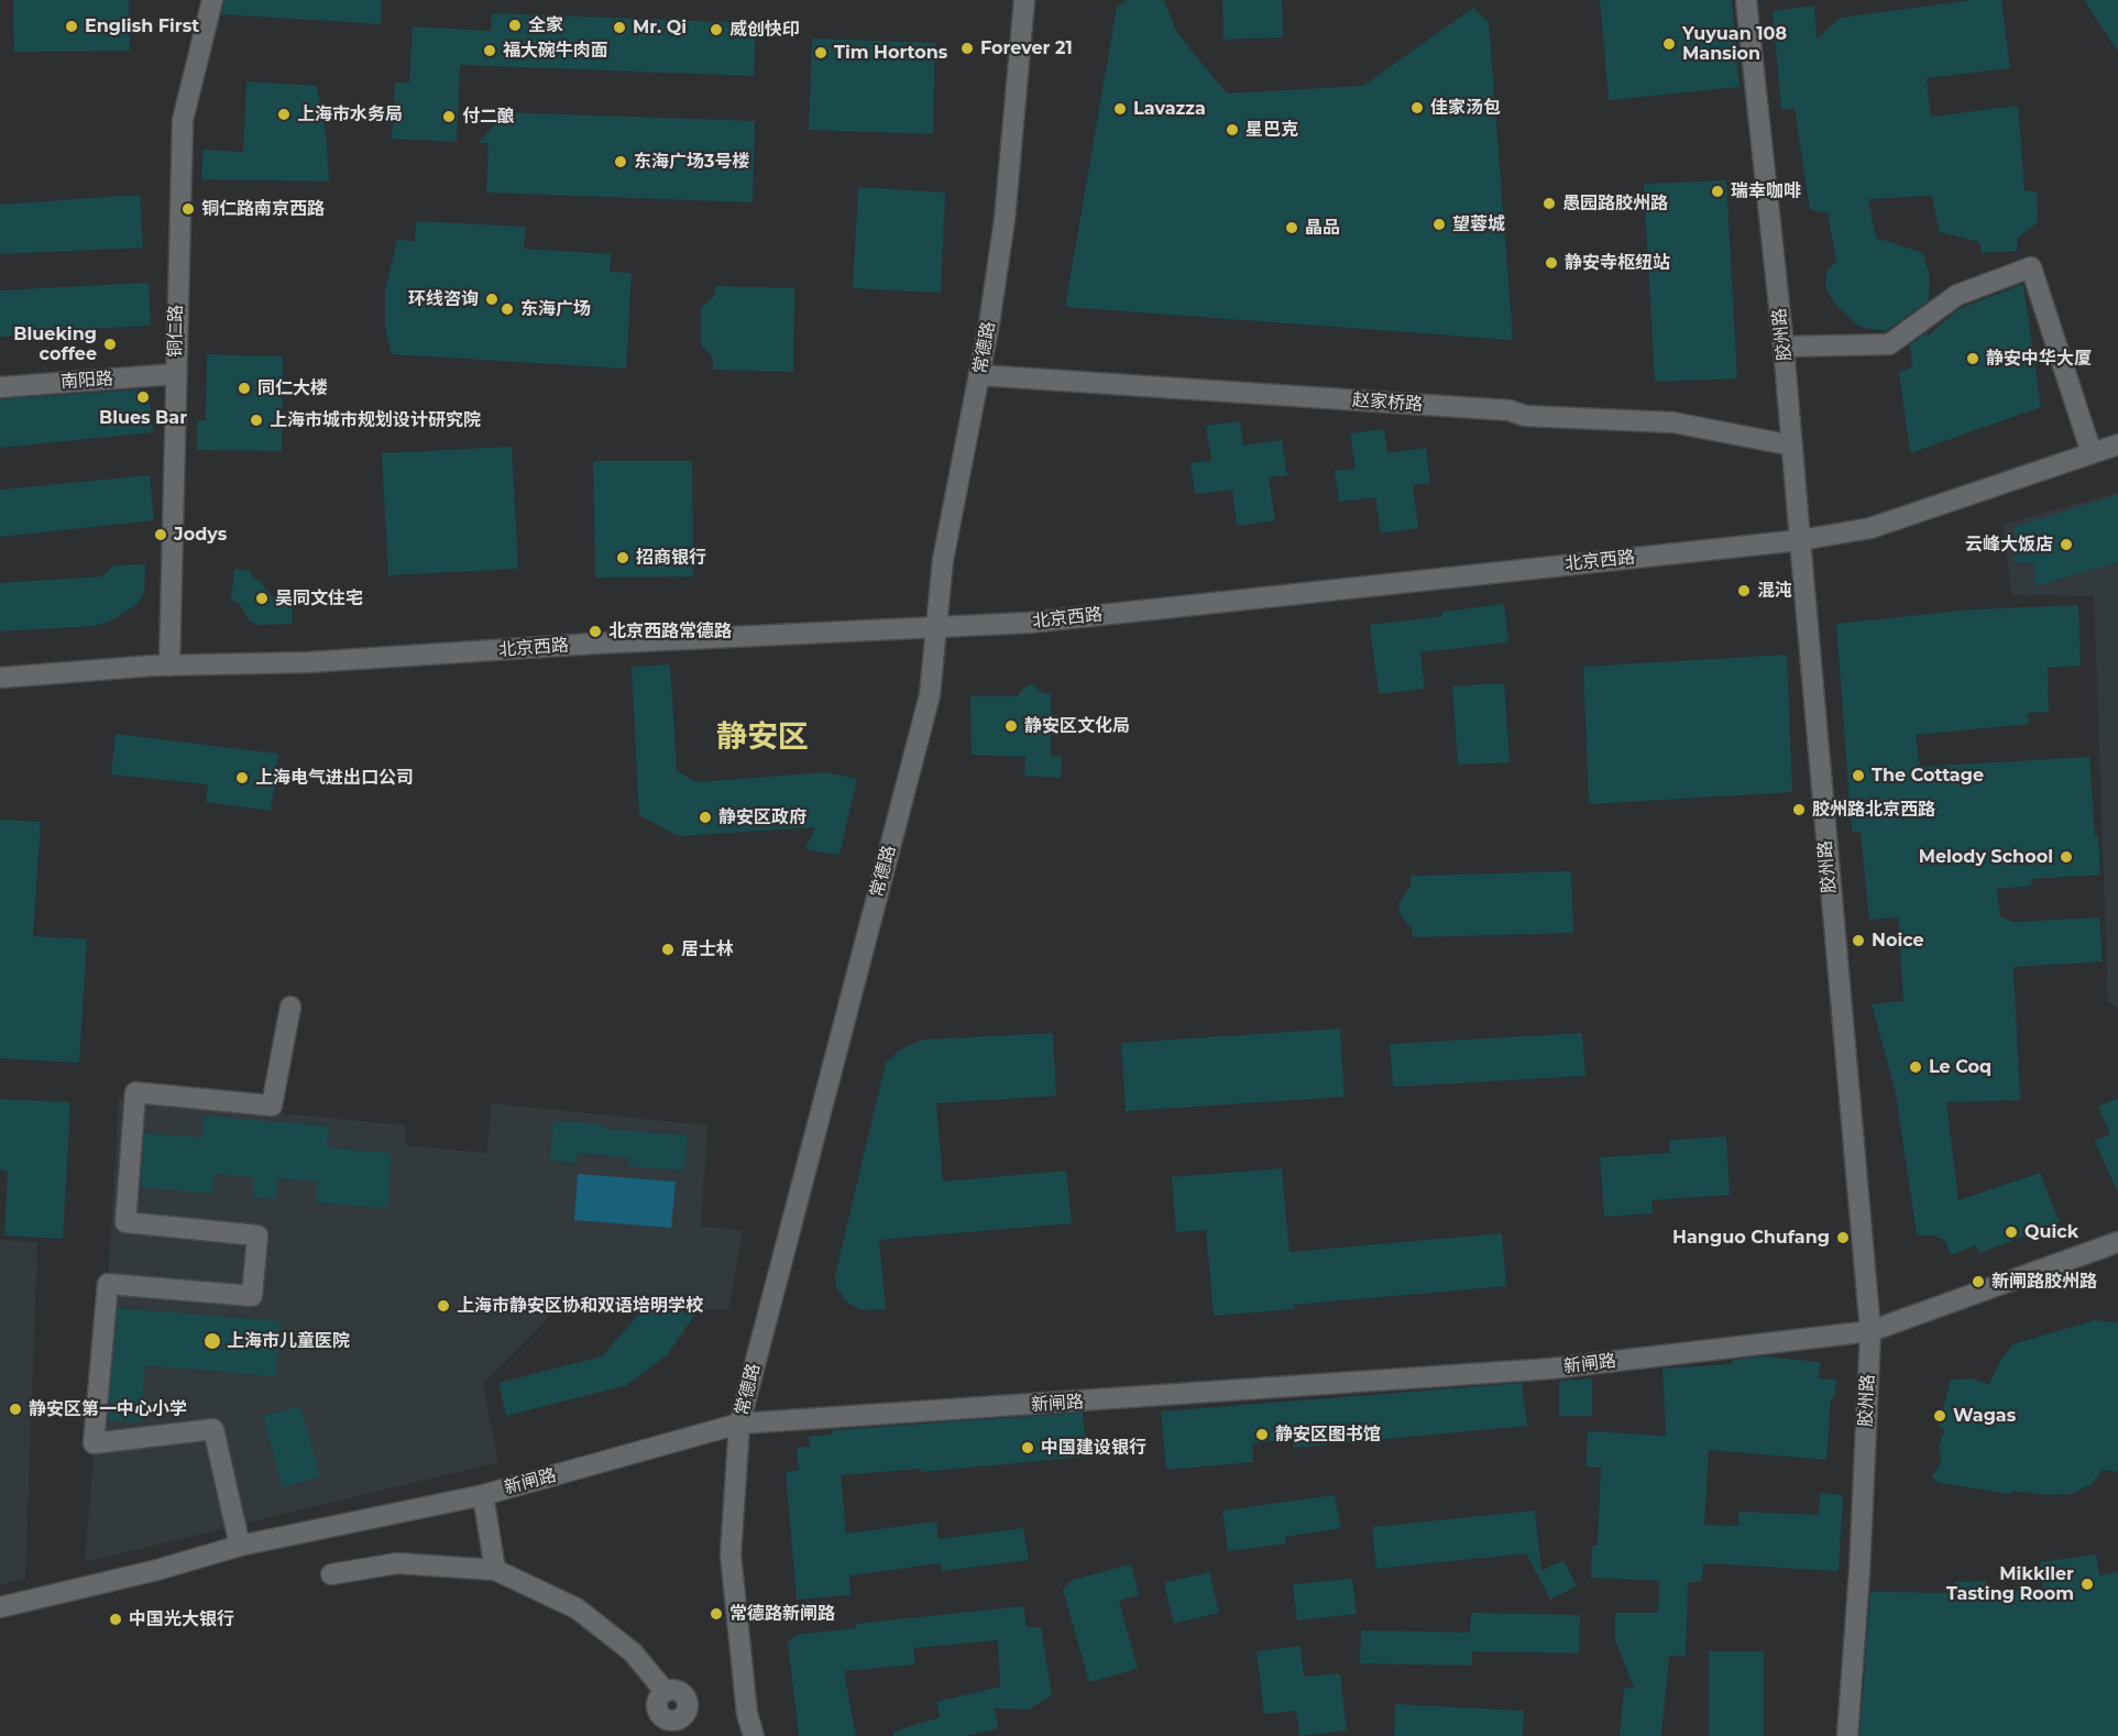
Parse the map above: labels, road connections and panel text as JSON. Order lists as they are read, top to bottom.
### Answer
{
  "streets": {
    "main road": [
      "铜仁路",
      "胶州路",
      "常德路",
      "南阳路",
      "赵家桥路",
      "北京西路",
      "新闸路"
    ]
  },
  "crossings": [
    ["铜仁路", "南阳路"],
    ["铜仁路", "北京西路"],
    ["胶州路", "赵家桥路"],
    ["胶州路", "北京西路"],
    ["胶州路", "新闸路"],
    ["常德路", "赵家桥路"],
    ["常德路", "北京西路"],
    ["常德路", "新闸路"]
  ],
  "districts": ["静安区"],
  "places": [
    "全家",
    "English First",
    "Mr. Qi",
    "威创快印",
    "Yuyuan 108 Mansion",
    "Forever 21",
    "福大碗牛肉面",
    "Tim Hortons",
    "佳家汤包",
    "Lavazza",
    "上海市水务局",
    "付二酿",
    "星巴克",
    "东海广场3号楼",
    "瑞幸咖啡",
    "愚园路胶州路",
    "铜仁路南京西路",
    "望蓉城",
    "晶品",
    "静安寺枢纽站",
    "环线咨询",
    "东海广场",
    "Blueking coffee",
    "静安中华大厦",
    "同仁大楼",
    "Blues Bar",
    "上海市城市规划设计研究院",
    "Jodys",
    "云峰大饭店",
    "招商银行",
    "混沌",
    "吴同文住宅",
    "北京西路常德路",
    "静安区文化局",
    "The Cottage",
    "上海电气进出口公司",
    "胶州路北京西路",
    "静安区政府",
    "Melody School",
    "Noice",
    "居士林",
    "Le Coq",
    "Quick",
    "Hanguo Chufang",
    "新闸路胶州路",
    "上海市静安区协和双语培明学校",
    "上海市儿童医院",
    "静安区第一中心小学",
    "Wagas",
    "静安区图书馆",
    "中国建设银行",
    "Mikkller Tasting Room",
    "常德路新闸路",
    "中国光大银行"
  ]
}
